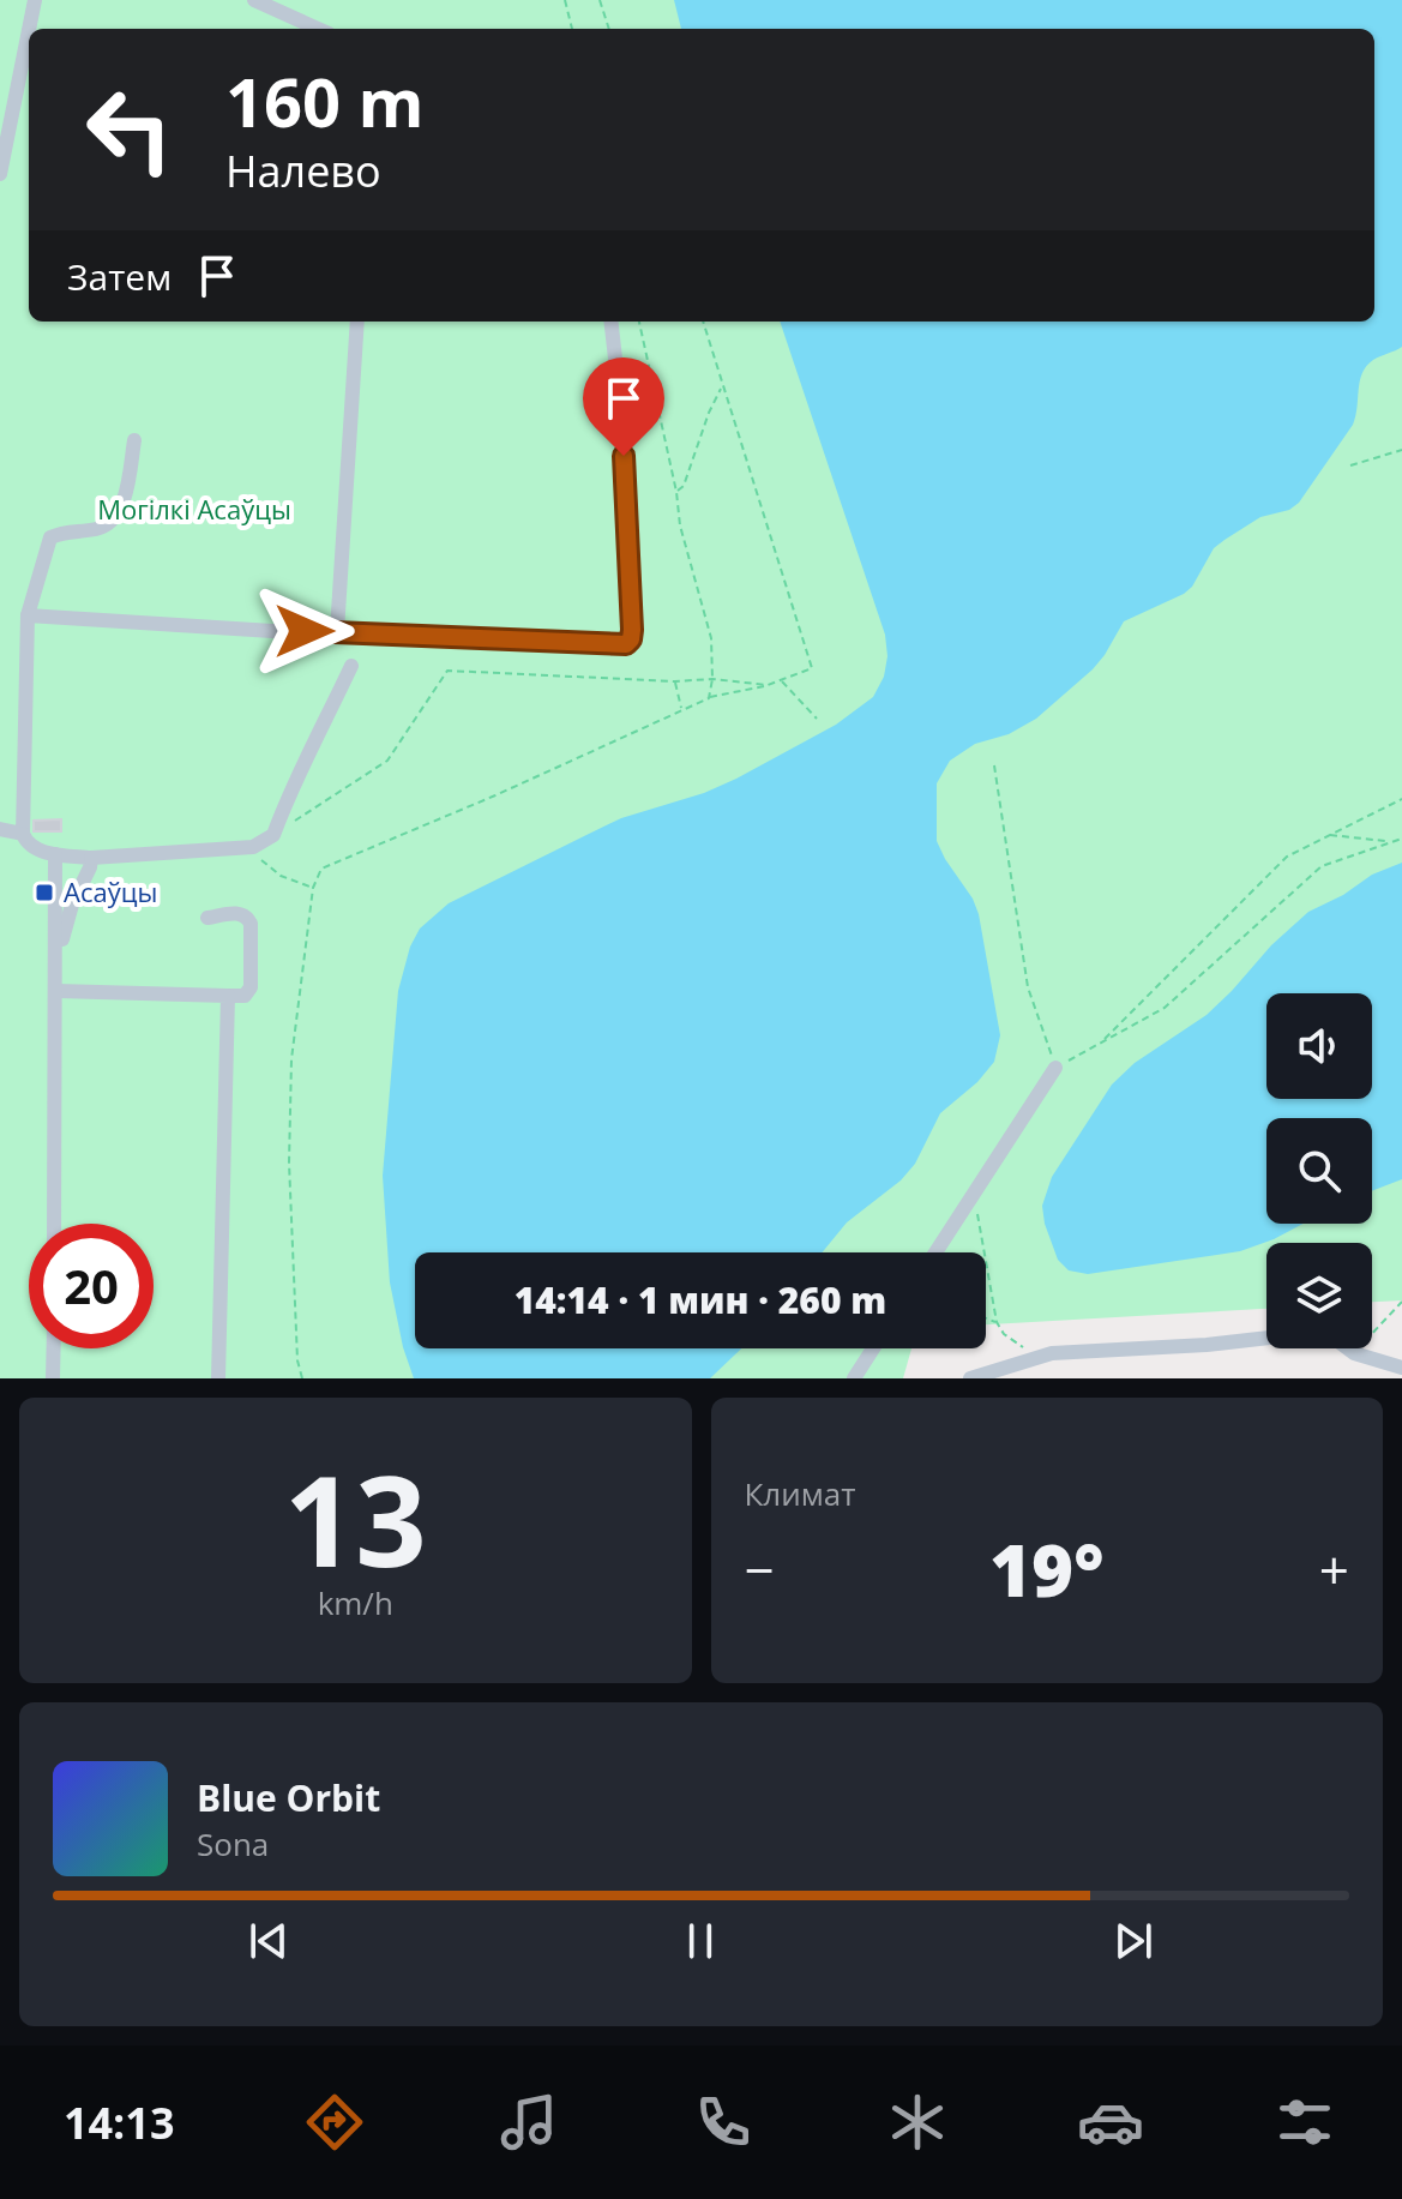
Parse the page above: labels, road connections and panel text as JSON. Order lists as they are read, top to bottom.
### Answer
{
  "parks": ["Могілкі Асаўцы"],
  "places": {
    "transit": ["Асаўцы"]
  },
  "page": {
    "turn": ["160 m", "Налево"],
    "then": "Затем",
    "limit": "20",
    "trip": "14:14 · 1 мин · 260 m",
    "tile": [
      ["13", "km/h"],
      "Климат"
    ],
    "heat": ["−", "19°", "+"],
    "song": ["Blue Orbit", "Sona"],
    "tabs": "14:13"
  }
}
